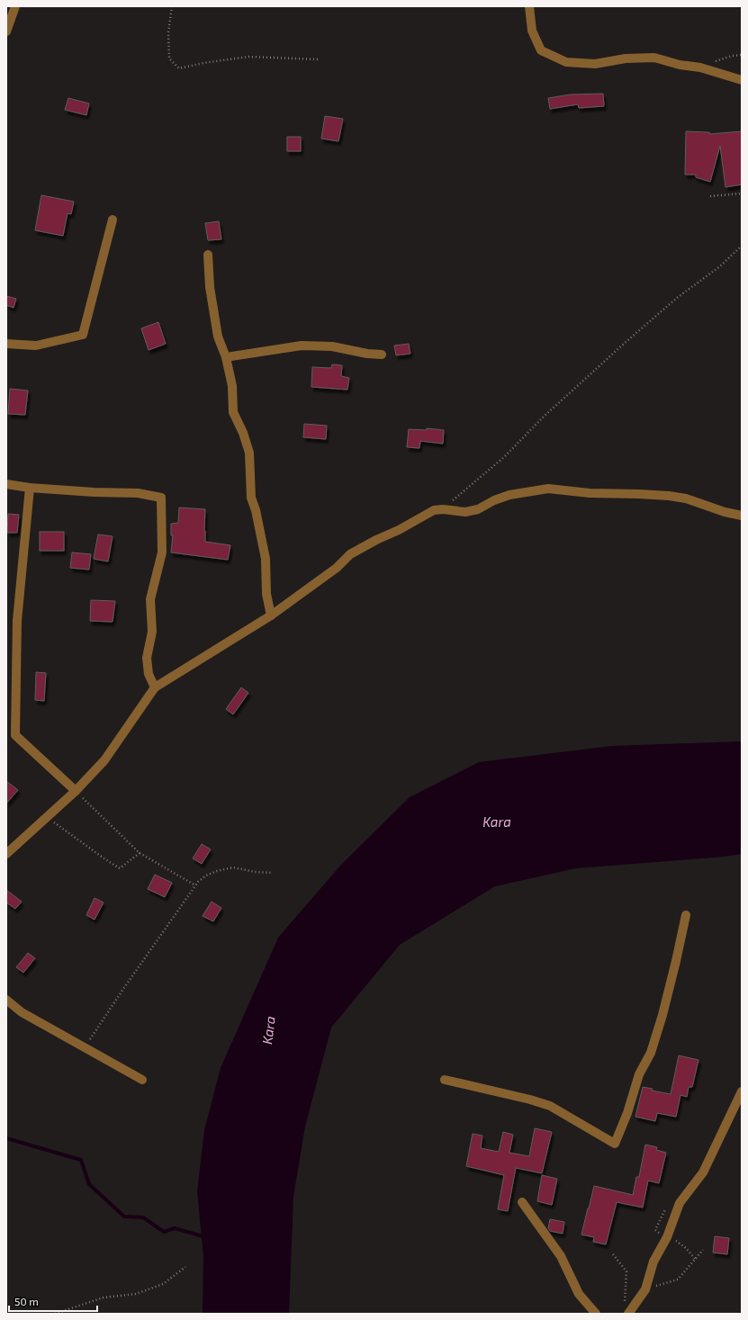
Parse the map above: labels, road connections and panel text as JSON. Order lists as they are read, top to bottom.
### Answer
{
  "water": ["Kara"],
  "scale_bar": "50 m"
}
